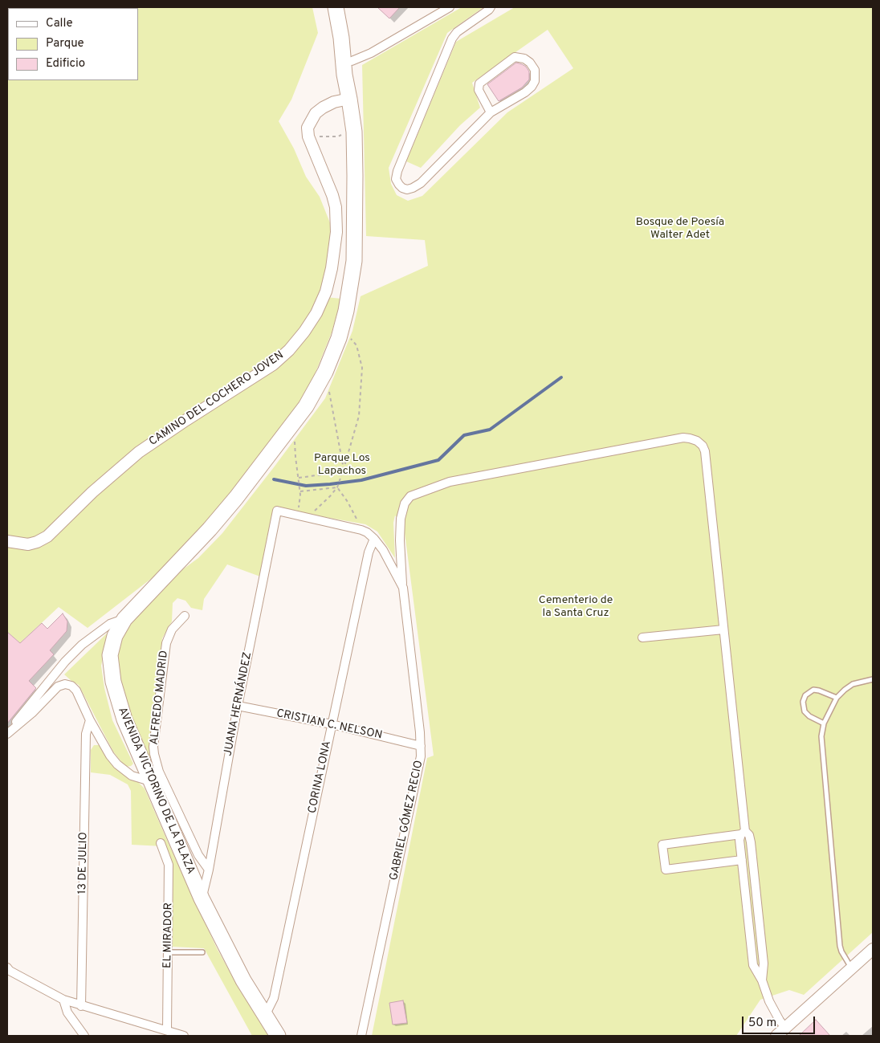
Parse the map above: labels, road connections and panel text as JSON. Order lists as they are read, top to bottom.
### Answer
{
  "streets": {
    "highway": ["AVENIDA VICTORINO DE LA PLAZA"],
    "street": [
      "CAMINO DEL COCHERO JOVEN",
      "ALFREDO MADRID",
      "JUANA HERNÁNDEZ",
      "CRISTIAN C. NELSON",
      "CORINA LONA",
      "GABRIEL GÓMEZ RECIO",
      "13 DE JULIO",
      "EL MIRADOR"
    ]
  },
  "crossings": [
    ["ALFREDO MADRID", "JUANA HERNÁNDEZ"],
    ["JUANA HERNÁNDEZ", "CRISTIAN C. NELSON"],
    ["JUANA HERNÁNDEZ", "AVENIDA VICTORINO DE LA PLAZA"],
    ["CRISTIAN C. NELSON", "CORINA LONA"],
    ["CRISTIAN C. NELSON", "GABRIEL GÓMEZ RECIO"],
    ["CORINA LONA", "AVENIDA VICTORINO DE LA PLAZA"],
    ["CORINA LONA", "GABRIEL GÓMEZ RECIO"]
  ],
  "parks": ["Bosque de Poesía Walter Adet", "Parque Los Lapachos", "Cementerio de la Santa Cruz"],
  "legend": ["Calle", "Parque", "Edificio"],
  "scale_bar": "50 m"
}
